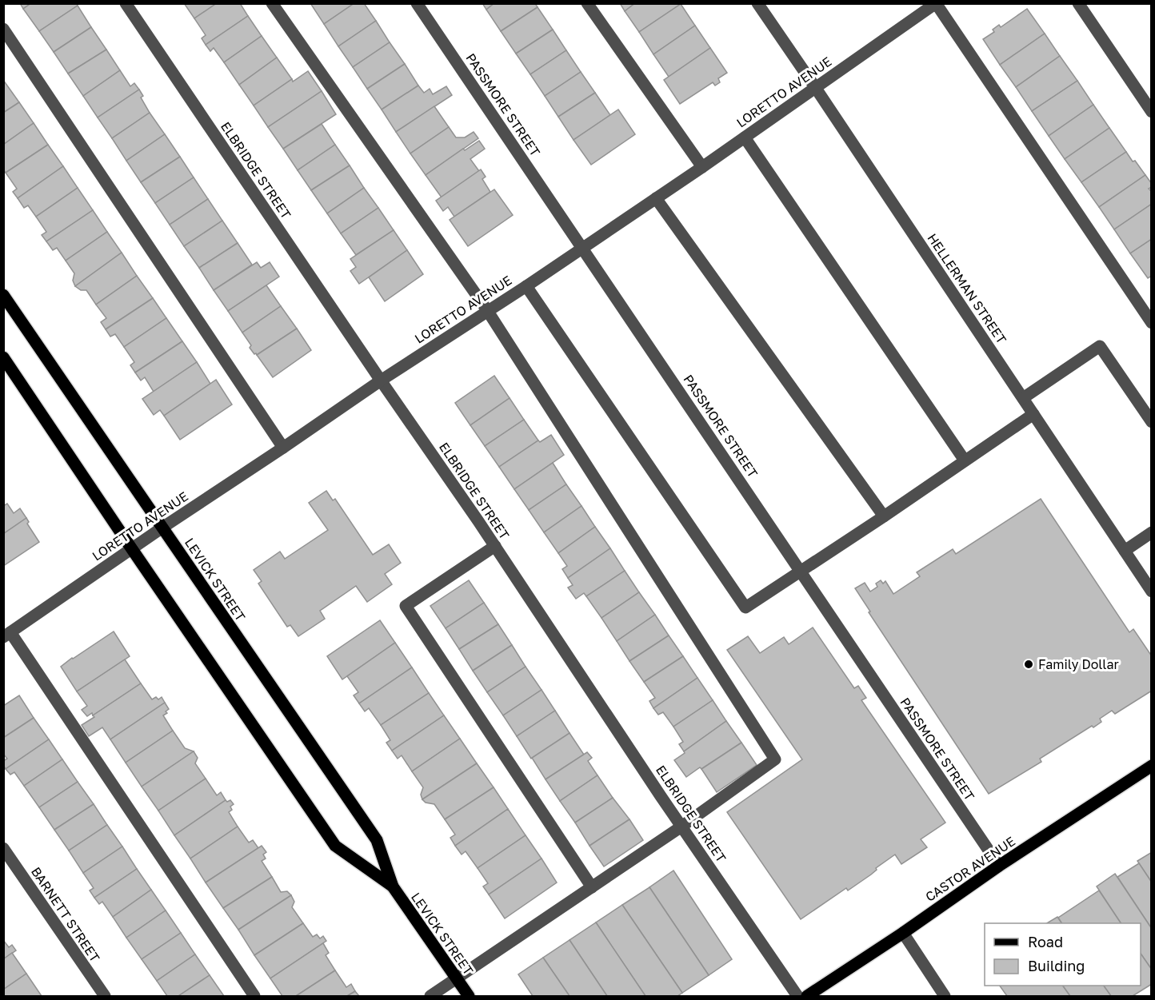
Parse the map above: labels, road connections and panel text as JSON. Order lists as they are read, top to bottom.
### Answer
{
  "streets": {
    "main road": ["LEVICK STREET", "CASTOR AVENUE"],
    "street": [
      "LORETTO AVENUE",
      "PASSMORE STREET",
      "ELBRIDGE STREET",
      "HELLERMAN STREET",
      "BARNETT STREET"
    ]
  },
  "crossings": [
    ["LORETTO AVENUE", "PASSMORE STREET"],
    ["LORETTO AVENUE", "ELBRIDGE STREET"],
    ["LORETTO AVENUE", "HELLERMAN STREET"],
    ["LORETTO AVENUE", "LEVICK STREET"],
    ["PASSMORE STREET", "CASTOR AVENUE"]
  ],
  "places": ["Family Dollar"],
  "legend": ["Road", "Building"]
}
